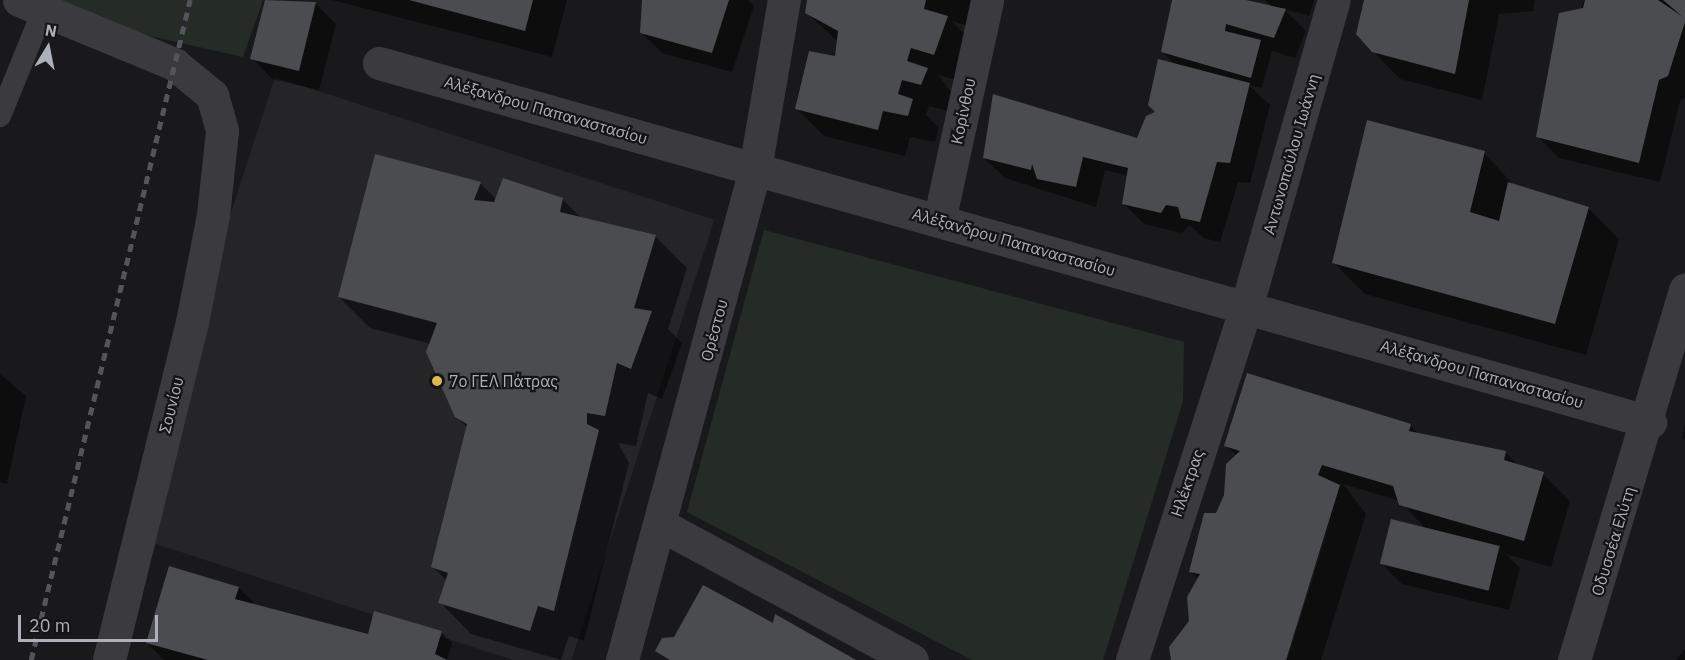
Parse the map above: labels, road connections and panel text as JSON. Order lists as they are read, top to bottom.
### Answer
{
  "streets": {
    "street": [
      "Αλέξανδρου Παπαναστασίου",
      "Κορίνθου",
      "Αντωνοπούλου Ιωάννη",
      "Ορέστου",
      "Σουνίου",
      "Ηλέκτρας",
      "Οδυσσέα Ελύτη"
    ]
  },
  "crossings": [
    ["Αλέξανδρου Παπαναστασίου", "Κορίνθου"],
    ["Αλέξανδρου Παπαναστασίου", "Αντωνοπούλου Ιωάννη"],
    ["Αλέξανδρου Παπαναστασίου", "Ορέστου"],
    ["Αλέξανδρου Παπαναστασίου", "Ηλέκτρας"],
    ["Αλέξανδρου Παπαναστασίου", "Οδυσσέα Ελύτη"],
    ["Αντωνοπούλου Ιωάννη", "Ηλέκτρας"]
  ],
  "places": ["7ο ΓΕΛ Πάτρας"],
  "scale_bar": "20 m",
  "north": "top"
}
